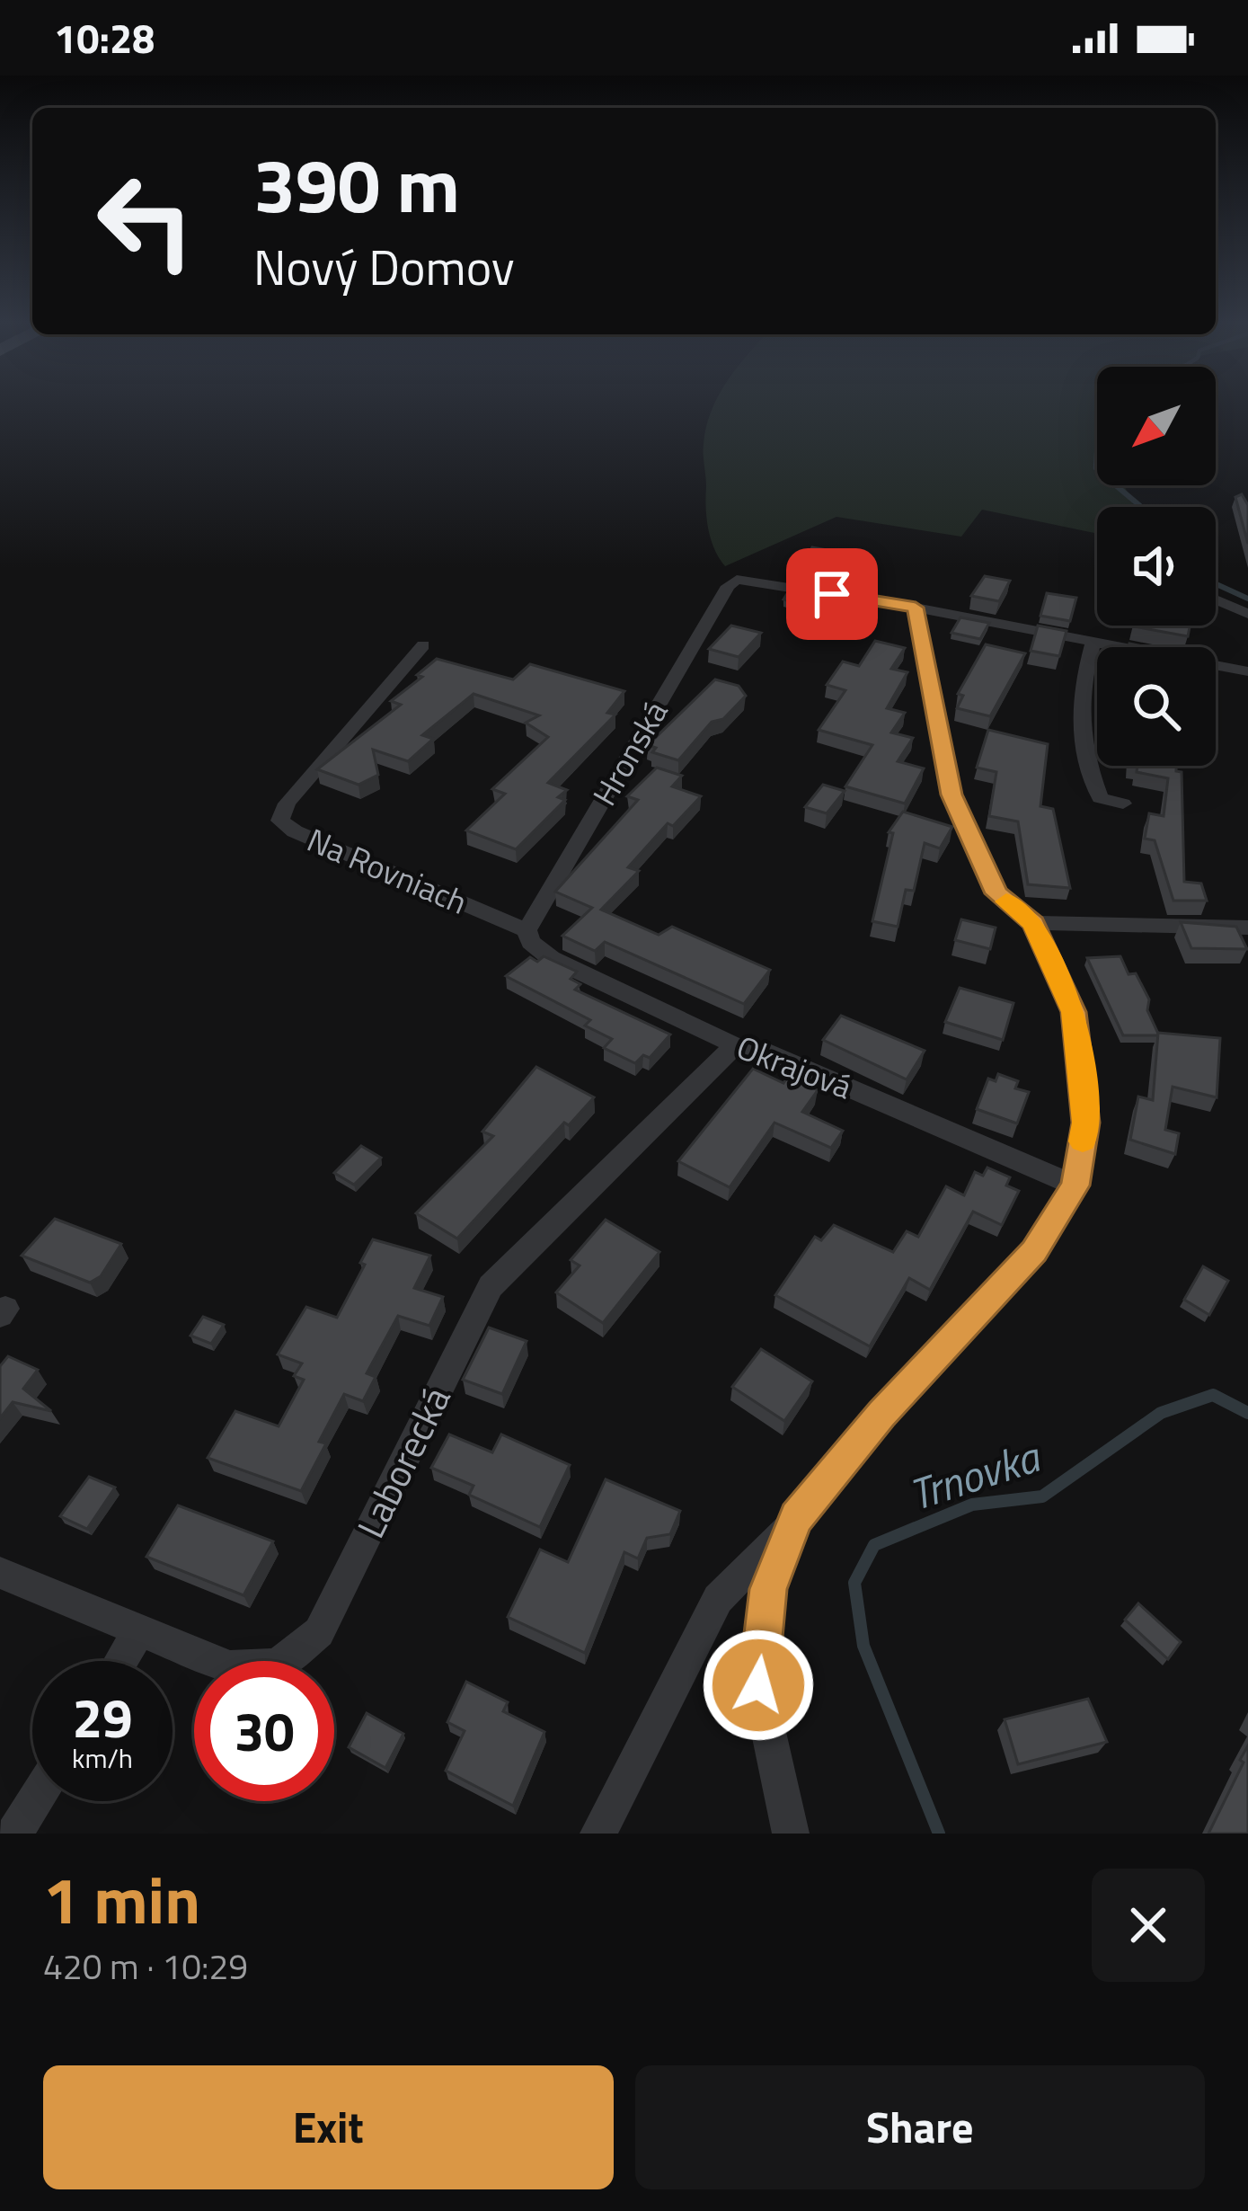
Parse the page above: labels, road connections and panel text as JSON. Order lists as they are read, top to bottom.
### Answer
{
  "streets": {
    "street": [
      "Hronská",
      "Na Rovniach",
      "Okrajová",
      "Laborecká"
    ]
  },
  "crossings": [
    ["Hronská", "Na Rovniach"],
    ["Hronská", "Okrajová"],
    ["Na Rovniach", "Okrajová"],
    ["Okrajová", "Laborecká"]
  ],
  "water": ["Trnovka"],
  "north": "bottom left",
  "page": {
    "status": "10:28",
    "turn": ["390 m", "Nový Domov"],
    "speed": "29 km/h",
    "limit": "30",
    "heading": ["1 min", "420 m · 10:29"],
    "buttons": ["Exit", "Share"]
  }
}
